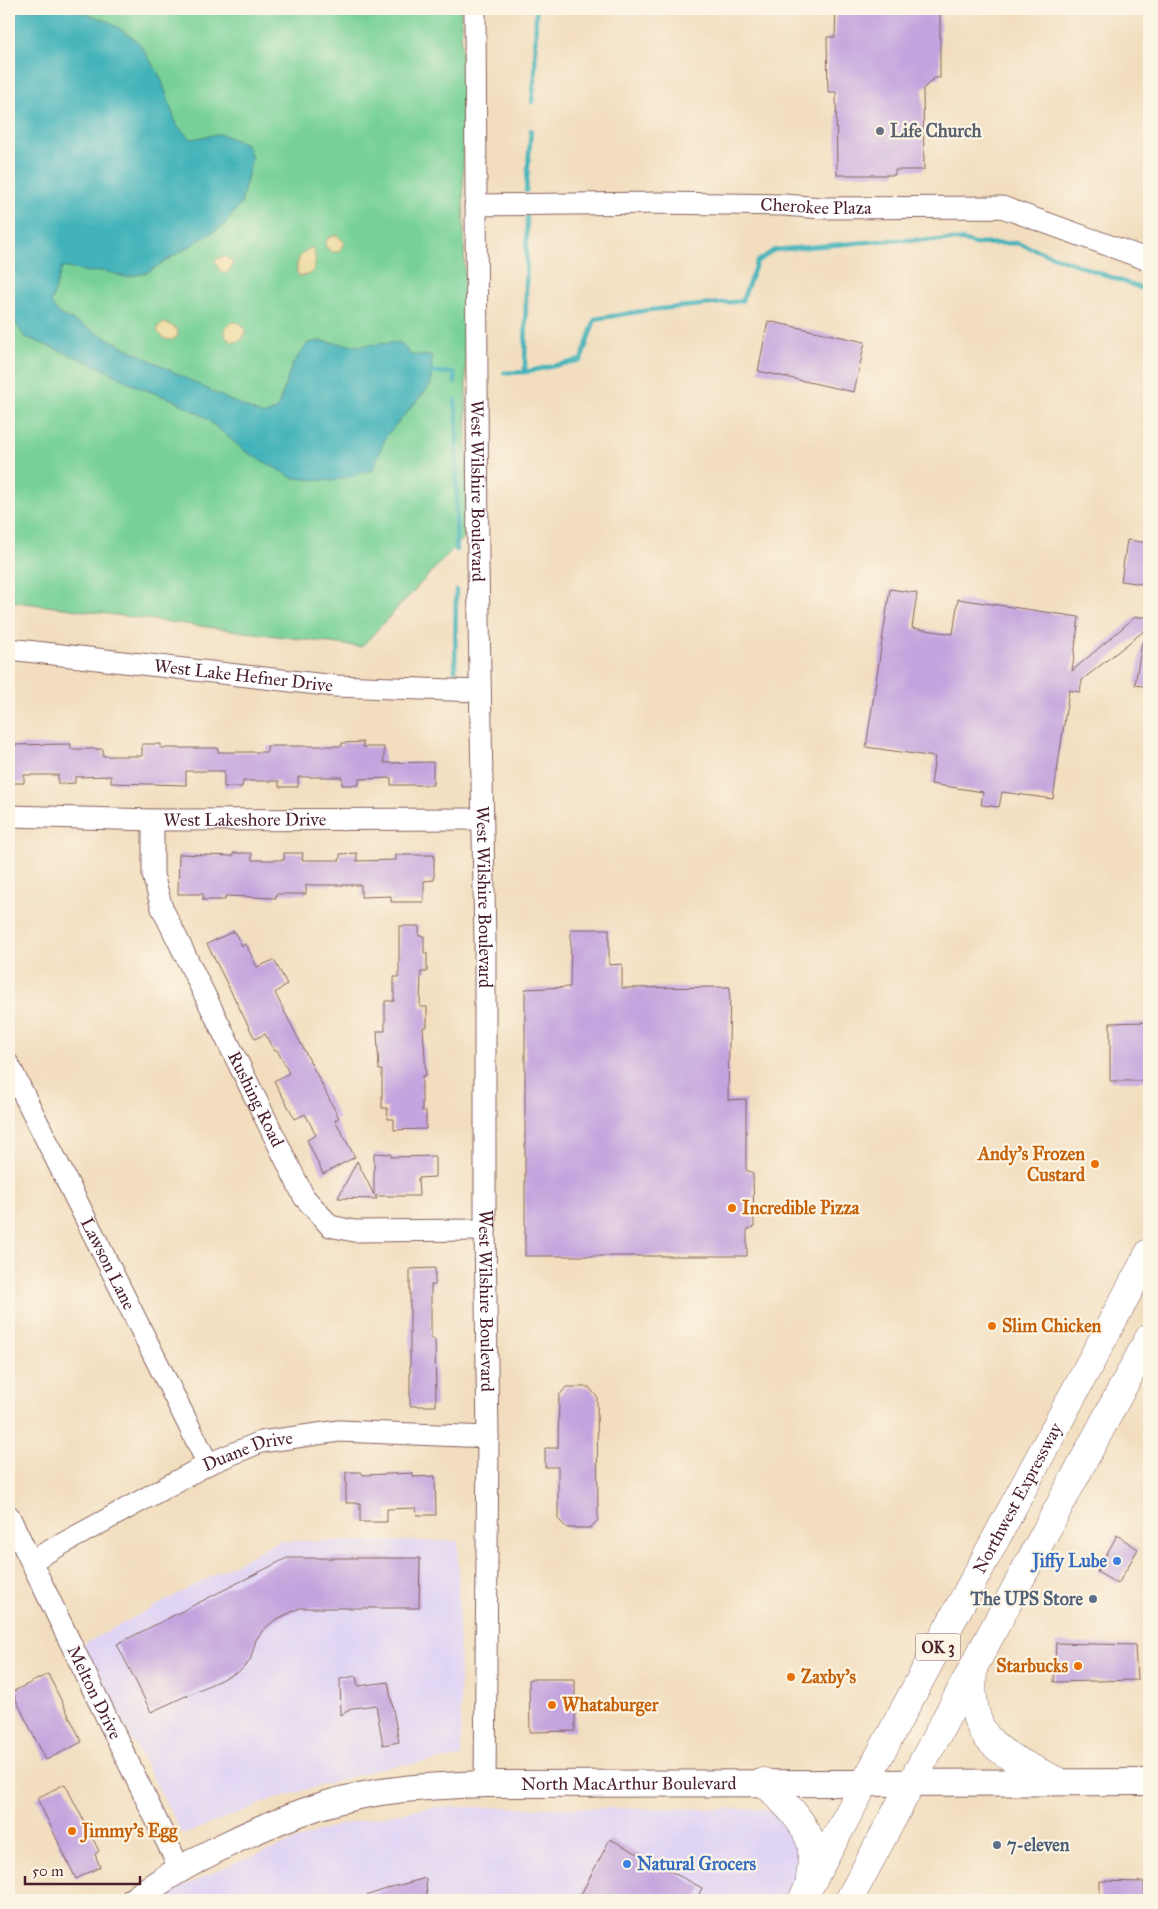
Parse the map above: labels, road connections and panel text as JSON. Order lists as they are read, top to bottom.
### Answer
{
  "streets": {
    "highway": ["Northwest Expressway", "OK 3"],
    "main road": ["North MacArthur Boulevard"],
    "street": [
      "Cherokee Plaza",
      "West Wilshire Boulevard",
      "West Lake Hefner Drive",
      "West Lakeshore Drive",
      "Rushing Road",
      "Lawson Lane",
      "Duane Drive",
      "Melton Drive"
    ]
  },
  "crossings": [
    ["Cherokee Plaza", "West Wilshire Boulevard"],
    ["West Wilshire Boulevard", "West Lake Hefner Drive"],
    ["West Wilshire Boulevard", "West Lakeshore Drive"],
    ["West Wilshire Boulevard", "Rushing Road"],
    ["West Wilshire Boulevard", "Duane Drive"],
    ["West Wilshire Boulevard", "North MacArthur Boulevard"],
    ["West Lakeshore Drive", "Rushing Road"],
    ["Lawson Lane", "Duane Drive"],
    ["Duane Drive", "Melton Drive"],
    ["Northwest Expressway", "North MacArthur Boulevard"],
    ["OK 3", "North MacArthur Boulevard"],
    ["Melton Drive", "North MacArthur Boulevard"]
  ],
  "places": [
    "Life Church",
    "Andy's Frozen Custard",
    "Incredible Pizza",
    "Slim Chicken",
    "Jiffy Lube",
    "The UPS Store",
    "Starbucks",
    "Zaxby's",
    "Whataburger",
    "Jimmy's Egg",
    "7-eleven",
    "Natural Grocers"
  ],
  "scale_bar": "50 m"
}
